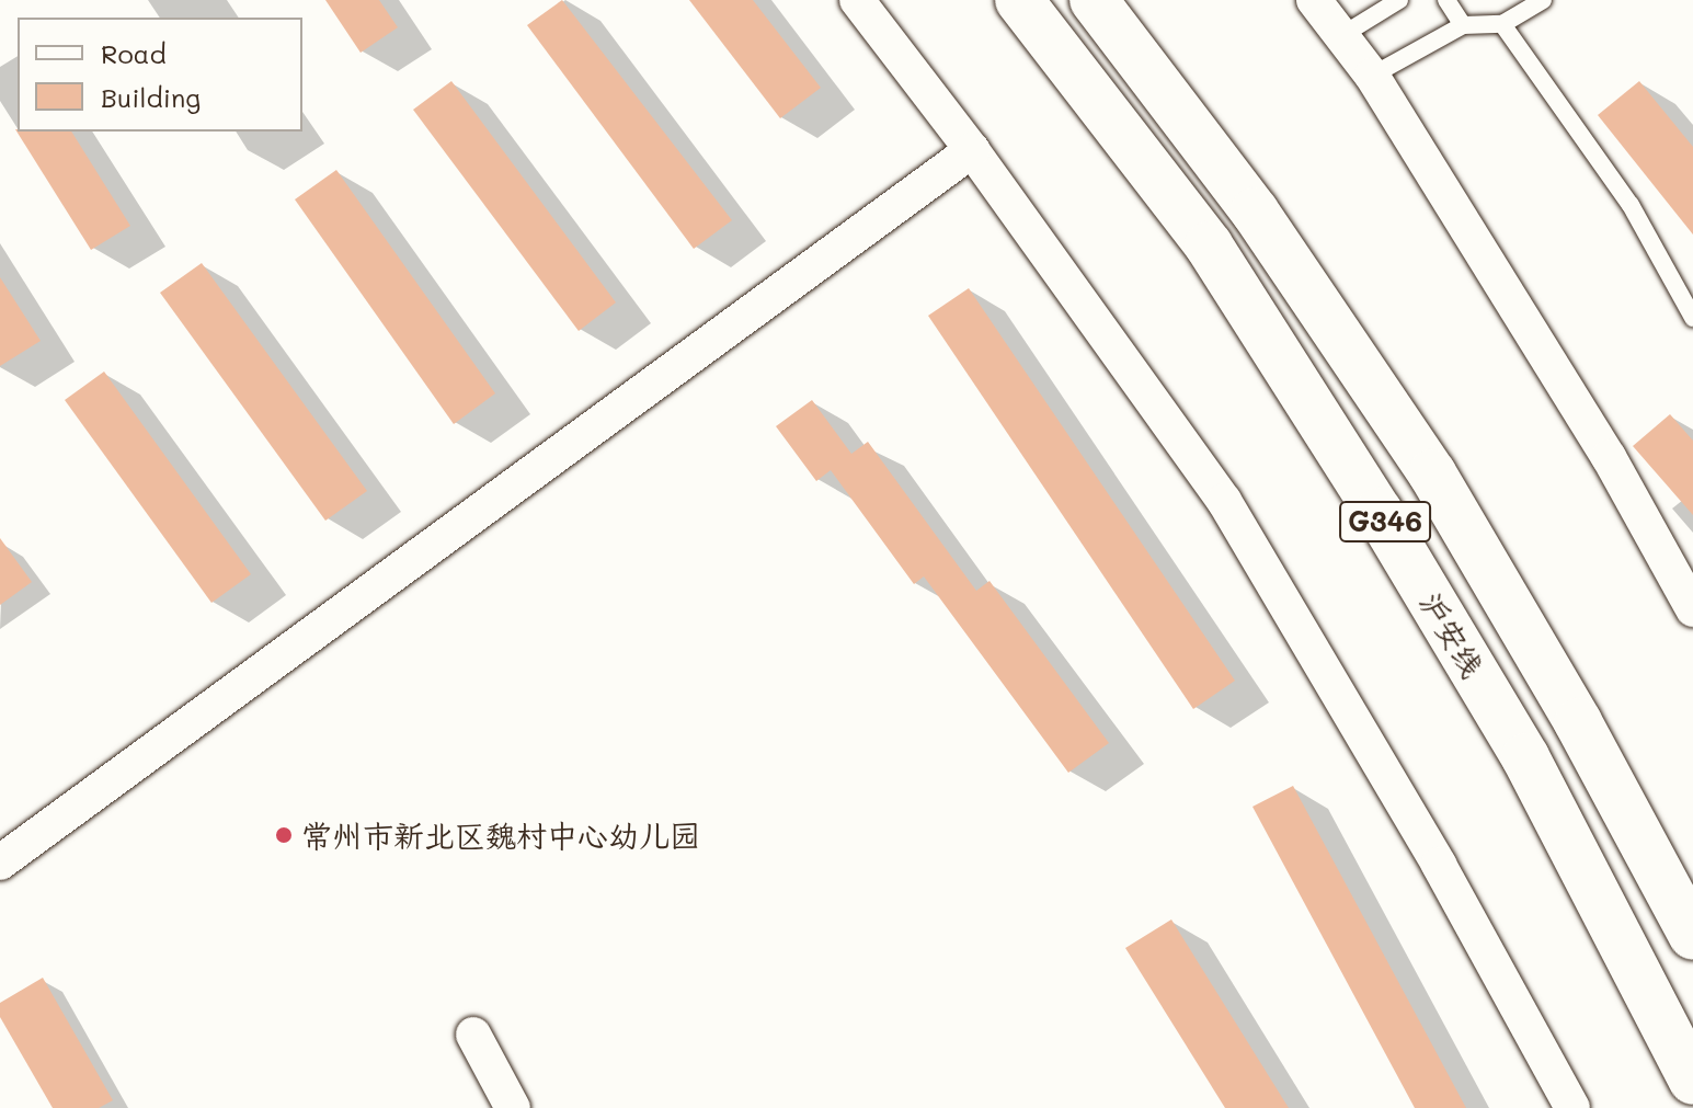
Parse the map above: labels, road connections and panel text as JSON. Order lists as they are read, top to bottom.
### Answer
{
  "streets": {
    "highway": ["G346", "沪安线"]
  },
  "places": ["常州市新北区魏村中心幼儿园"],
  "legend": ["Road", "Building"]
}
